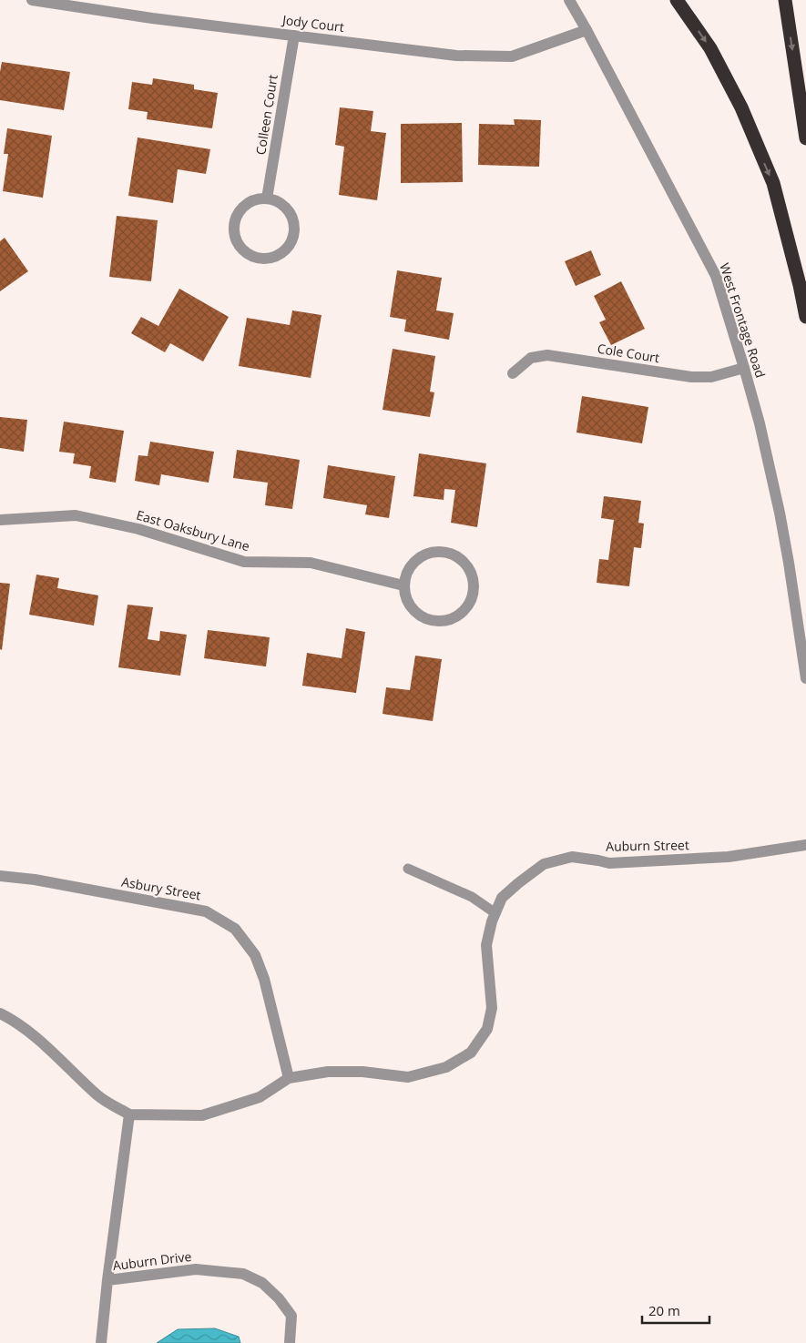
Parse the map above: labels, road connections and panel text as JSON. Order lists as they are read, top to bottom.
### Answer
{
  "streets": {
    "street": [
      "Jody Court",
      "Colleen Court",
      "West Frontage Road",
      "Cole Court",
      "East Oaksbury Lane",
      "Auburn Street",
      "Asbury Street",
      "Auburn Drive"
    ]
  },
  "crossings": [
    ["Jody Court", "Colleen Court"],
    ["Jody Court", "West Frontage Road"],
    ["West Frontage Road", "Cole Court"],
    ["Auburn Street", "Asbury Street"],
    ["Auburn Street", "Auburn Drive"]
  ],
  "scale_bar": "20 m"
}
